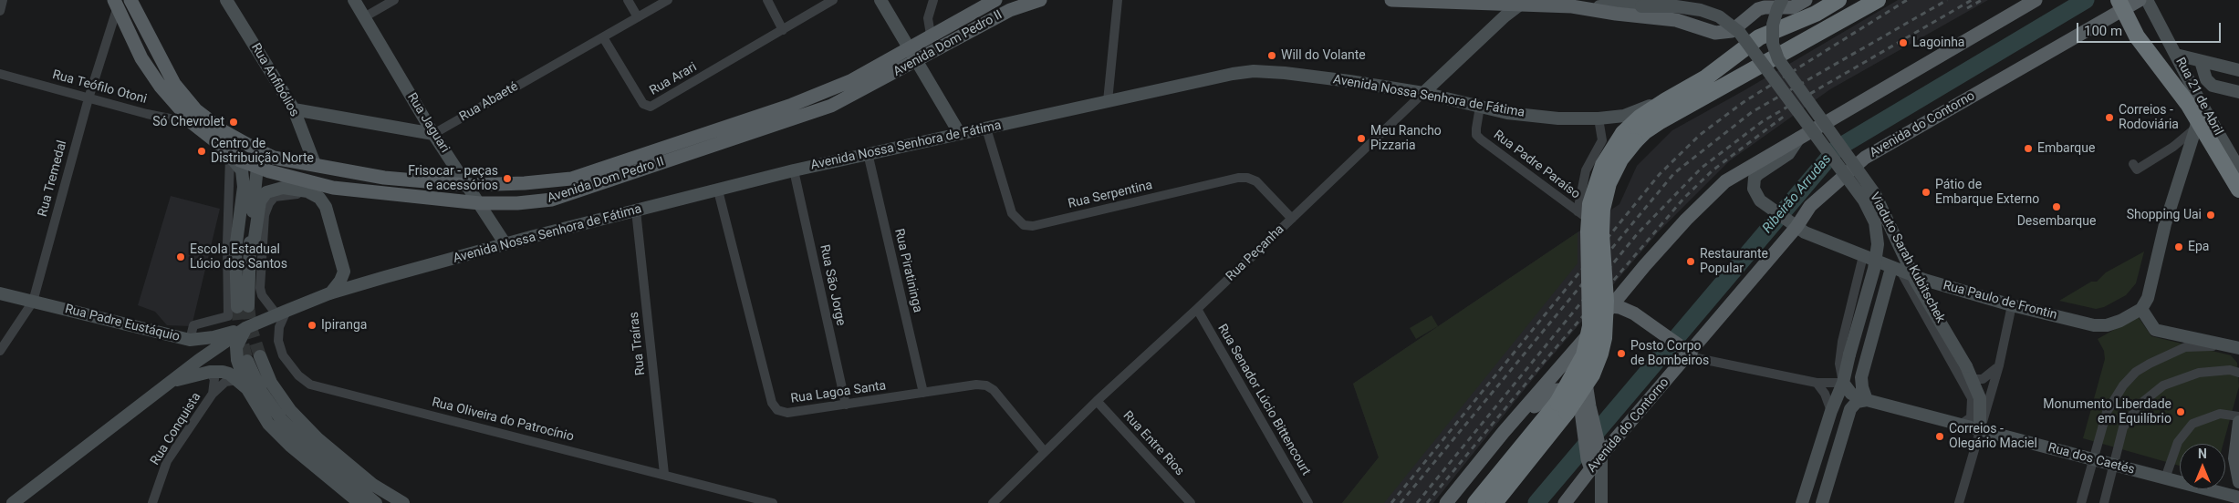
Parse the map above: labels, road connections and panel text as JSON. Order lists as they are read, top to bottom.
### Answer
{
  "streets": {
    "main road": ["Avenida Dom Pedro II", "Avenida do Contorno"],
    "street": [
      "Rua Arari",
      "Rua Anfibólios",
      "Rua Teófilo Otoni",
      "Avenida Nossa Senhora de Fátima",
      "Rua 21 de Abril",
      "Rua Abaeté",
      "Rua Jaguari",
      "Rua Padre Paraíso",
      "Rua Tremedal",
      "Rua Serpentina",
      "Rua Peçanha",
      "Viaduto Sarah Kubitschek",
      "Rua Piratininga",
      "Rua São Jorge",
      "Rua Paulo de Frontin",
      "Rua Padre Eustáquio",
      "Rua Traíras",
      "Rua Lagoa Santa",
      "Rua Senador Lúcio Bittencourt",
      "Rua Oliveira do Patrocínio",
      "Rua Conquista",
      "Rua Entre Rios",
      "Rua dos Caetés"
    ]
  },
  "crossings": [
    ["Avenida Dom Pedro II", "Rua Anfibólios"],
    ["Avenida Dom Pedro II", "Rua Teófilo Otoni"],
    ["Avenida Dom Pedro II", "Rua Jaguari"],
    ["Avenida Dom Pedro II", "Rua Tremedal"],
    ["Rua Arari", "Rua Abaeté"],
    ["Rua Teófilo Otoni", "Rua Tremedal"],
    ["Avenida Nossa Senhora de Fátima", "Rua Jaguari"],
    ["Avenida Nossa Senhora de Fátima", "Rua Padre Paraíso"],
    ["Avenida Nossa Senhora de Fátima", "Rua Serpentina"],
    ["Avenida Nossa Senhora de Fátima", "Rua Peçanha"],
    ["Avenida Nossa Senhora de Fátima", "Rua Piratininga"],
    ["Avenida Nossa Senhora de Fátima", "Rua São Jorge"],
    ["Avenida Nossa Senhora de Fátima", "Rua Padre Eustáquio"],
    ["Avenida Nossa Senhora de Fátima", "Rua Traíras"],
    ["Avenida Nossa Senhora de Fátima", "Rua Lagoa Santa"],
    ["Avenida Nossa Senhora de Fátima", "Rua Oliveira do Patrocínio"],
    ["Avenida Nossa Senhora de Fátima", "Rua Conquista"],
    ["Rua Abaeté", "Rua Jaguari"],
    ["Avenida do Contorno", "Rua Paulo de Frontin"],
    ["Rua Tremedal", "Rua Padre Eustáquio"],
    ["Rua Serpentina", "Rua Peçanha"],
    ["Rua Peçanha", "Rua Lagoa Santa"],
    ["Rua Peçanha", "Rua Senador Lúcio Bittencourt"],
    ["Rua Peçanha", "Rua Entre Rios"],
    ["Viaduto Sarah Kubitschek", "Rua dos Caetés"],
    ["Rua Piratininga", "Rua Lagoa Santa"],
    ["Rua São Jorge", "Rua Lagoa Santa"],
    ["Rua Traíras", "Rua Oliveira do Patrocínio"]
  ],
  "water": ["Ribeirão Arrudas"],
  "places": [
    "Lagoinha",
    "Will do Volante",
    "Correios - Rodoviária",
    "Só Chevrolet",
    "Meu Rancho Pizzaria",
    "Embarque",
    "Centro de Distribuição Norte",
    "Frisocar - peças e acessórios",
    "Pátio de Embarque Externo",
    "Desembarque",
    "Shopping Uai",
    "Epa",
    "Escola Estadual Lúcio dos Santos",
    "Restaurante Popular",
    "Ipiranga",
    "Posto Corpo de Bombeiros",
    "Monumento Liberdade em Equilíbrio",
    "Correios - Olegário Maciel"
  ],
  "scale_bar": "100 m",
  "north": "top"
}
